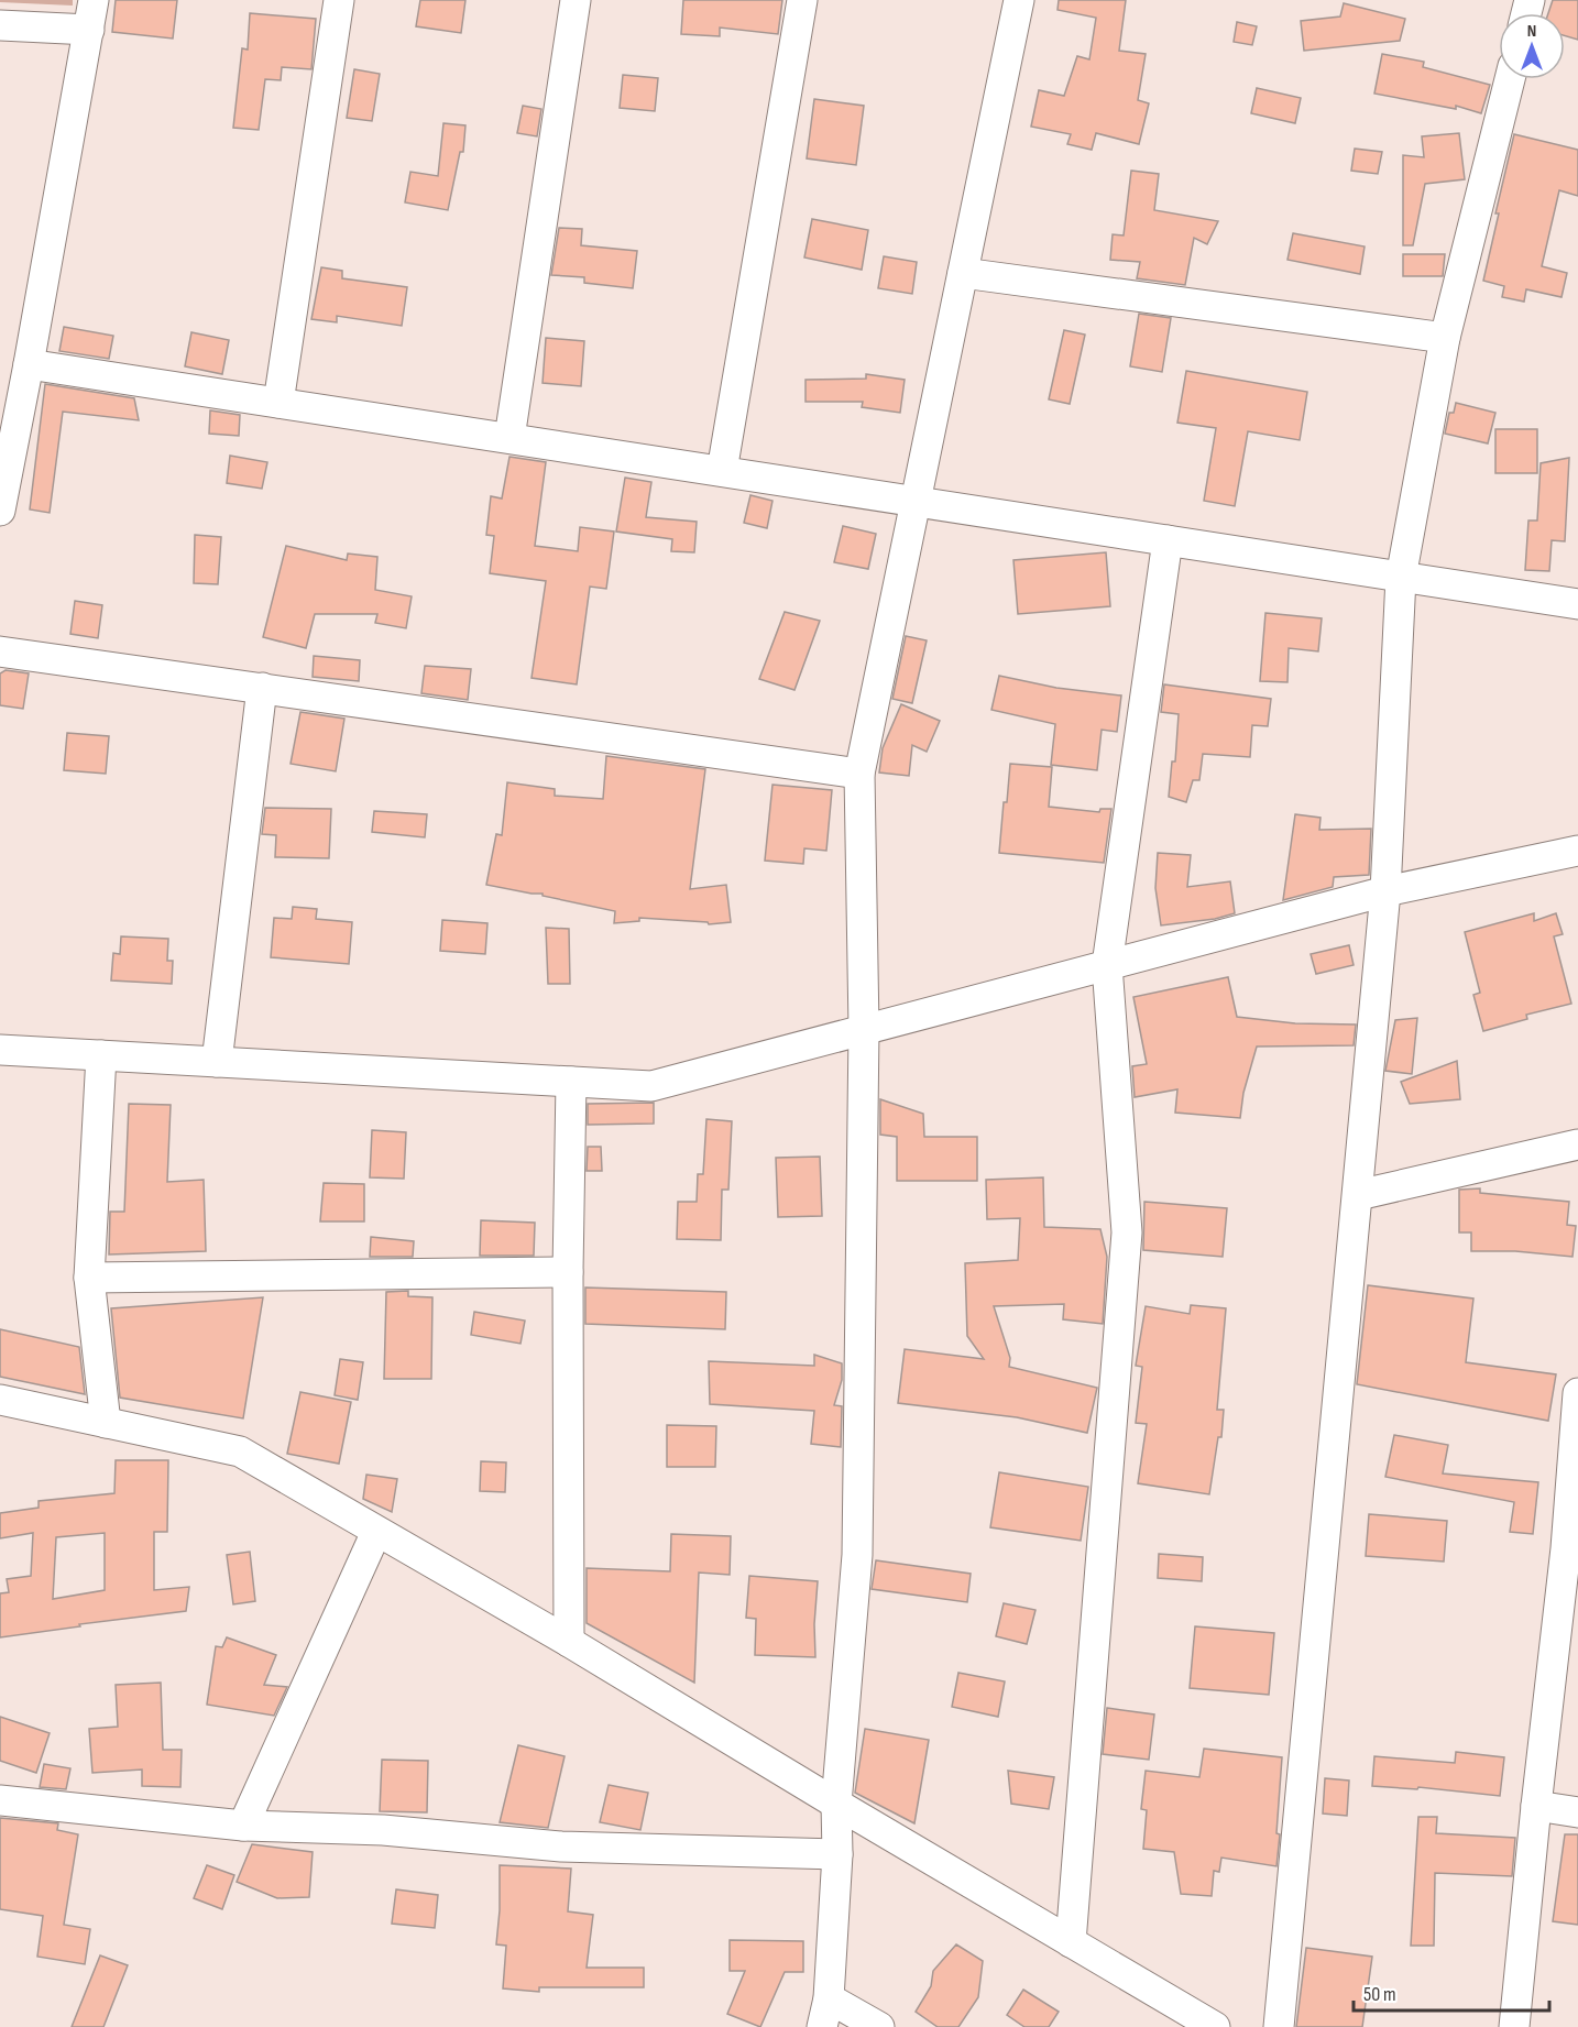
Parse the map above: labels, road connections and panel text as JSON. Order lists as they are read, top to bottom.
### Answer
{
  "scale_bar": "50 m",
  "north": "top"
}
